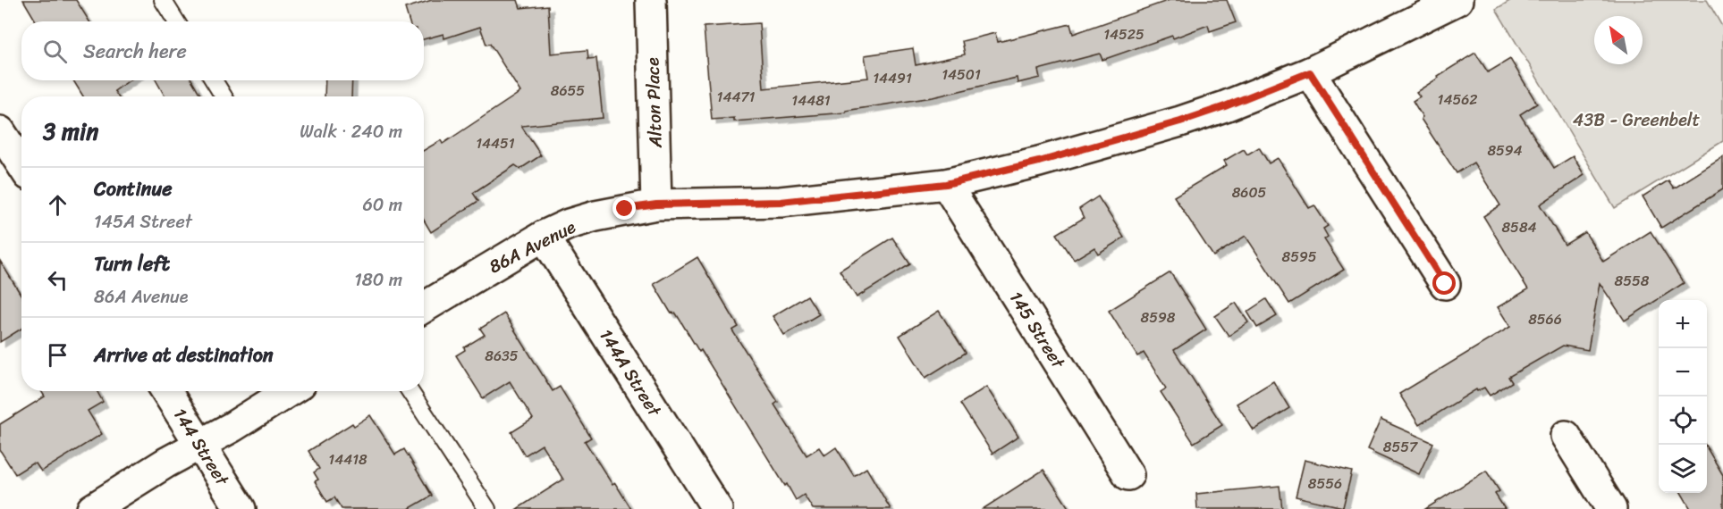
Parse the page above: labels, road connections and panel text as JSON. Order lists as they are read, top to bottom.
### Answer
{
  "streets": {
    "street": [
      "Alton Place",
      "86A Avenue",
      "145 Street",
      "144A Street",
      "144 Street"
    ]
  },
  "crossings": [
    ["Alton Place", "86A Avenue"],
    ["86A Avenue", "145 Street"],
    ["86A Avenue", "144A Street"]
  ],
  "parks": ["43B - Greenbelt"],
  "house_numbers": [
    "14525",
    "14501",
    "14491",
    "8655",
    "14471",
    "14562",
    "14481",
    "14451",
    "8594",
    "8605",
    "8584",
    "8595",
    "8558",
    "8598",
    "8566",
    "8635",
    "8557",
    "14418",
    "8556"
  ],
  "north": "top left",
  "page": {
    "search": "Search here",
    "heading": ["3 min", "Walk · 240 m"],
    "list": [
      ["Continue", "145A Street", "60 m"],
      ["Turn left", "86A Avenue", "180 m"],
      "Arrive at destination"
    ],
    "map_buttons": ["+", "−"]
  }
}
